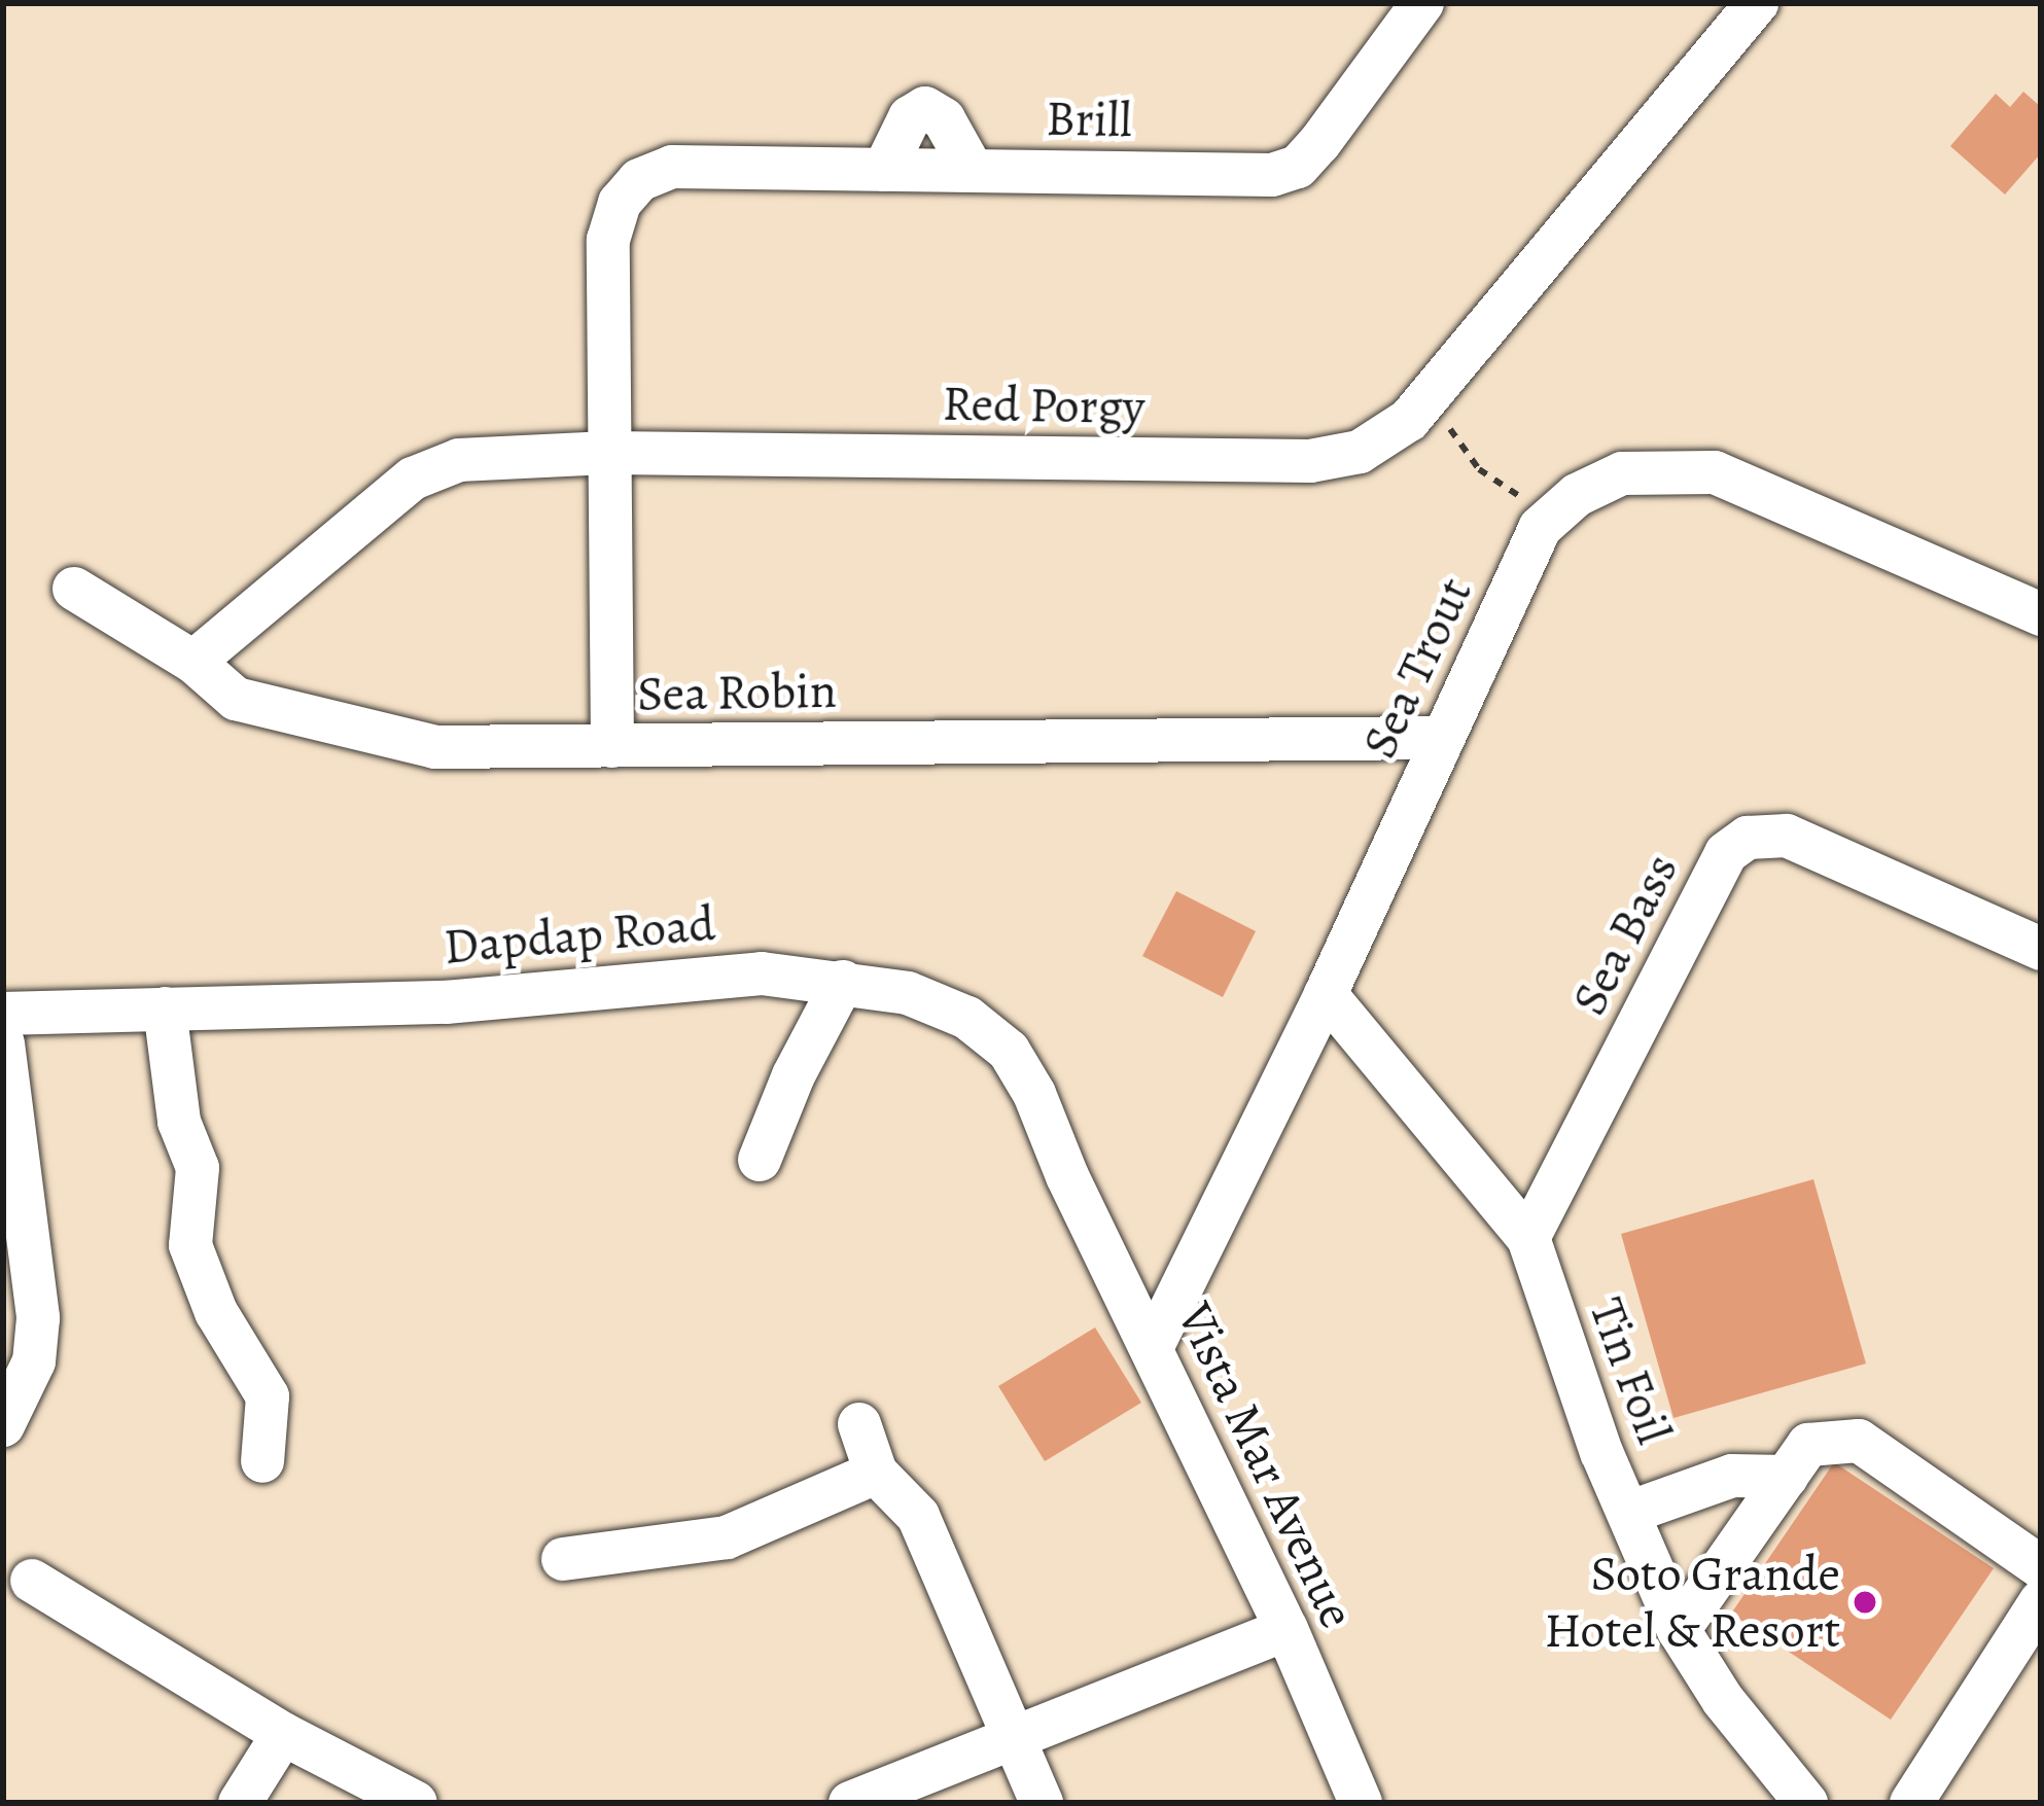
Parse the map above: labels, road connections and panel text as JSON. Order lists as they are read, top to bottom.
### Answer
{
  "streets": {
    "street": [
      "Brill",
      "Red Porgy",
      "Sea Trout",
      "Sea Robin",
      "Sea Bass",
      "Dapdap Road",
      "Tin Foil",
      "Vista Mar Avenue"
    ]
  },
  "crossings": [
    ["Brill", "Red Porgy"],
    ["Red Porgy", "Sea Robin"],
    ["Sea Trout", "Sea Robin"],
    ["Sea Trout", "Tin Foil"],
    ["Sea Trout", "Vista Mar Avenue"],
    ["Sea Bass", "Tin Foil"],
    ["Dapdap Road", "Vista Mar Avenue"]
  ],
  "places": ["Soto Grande Hotel & Resort"]
}
